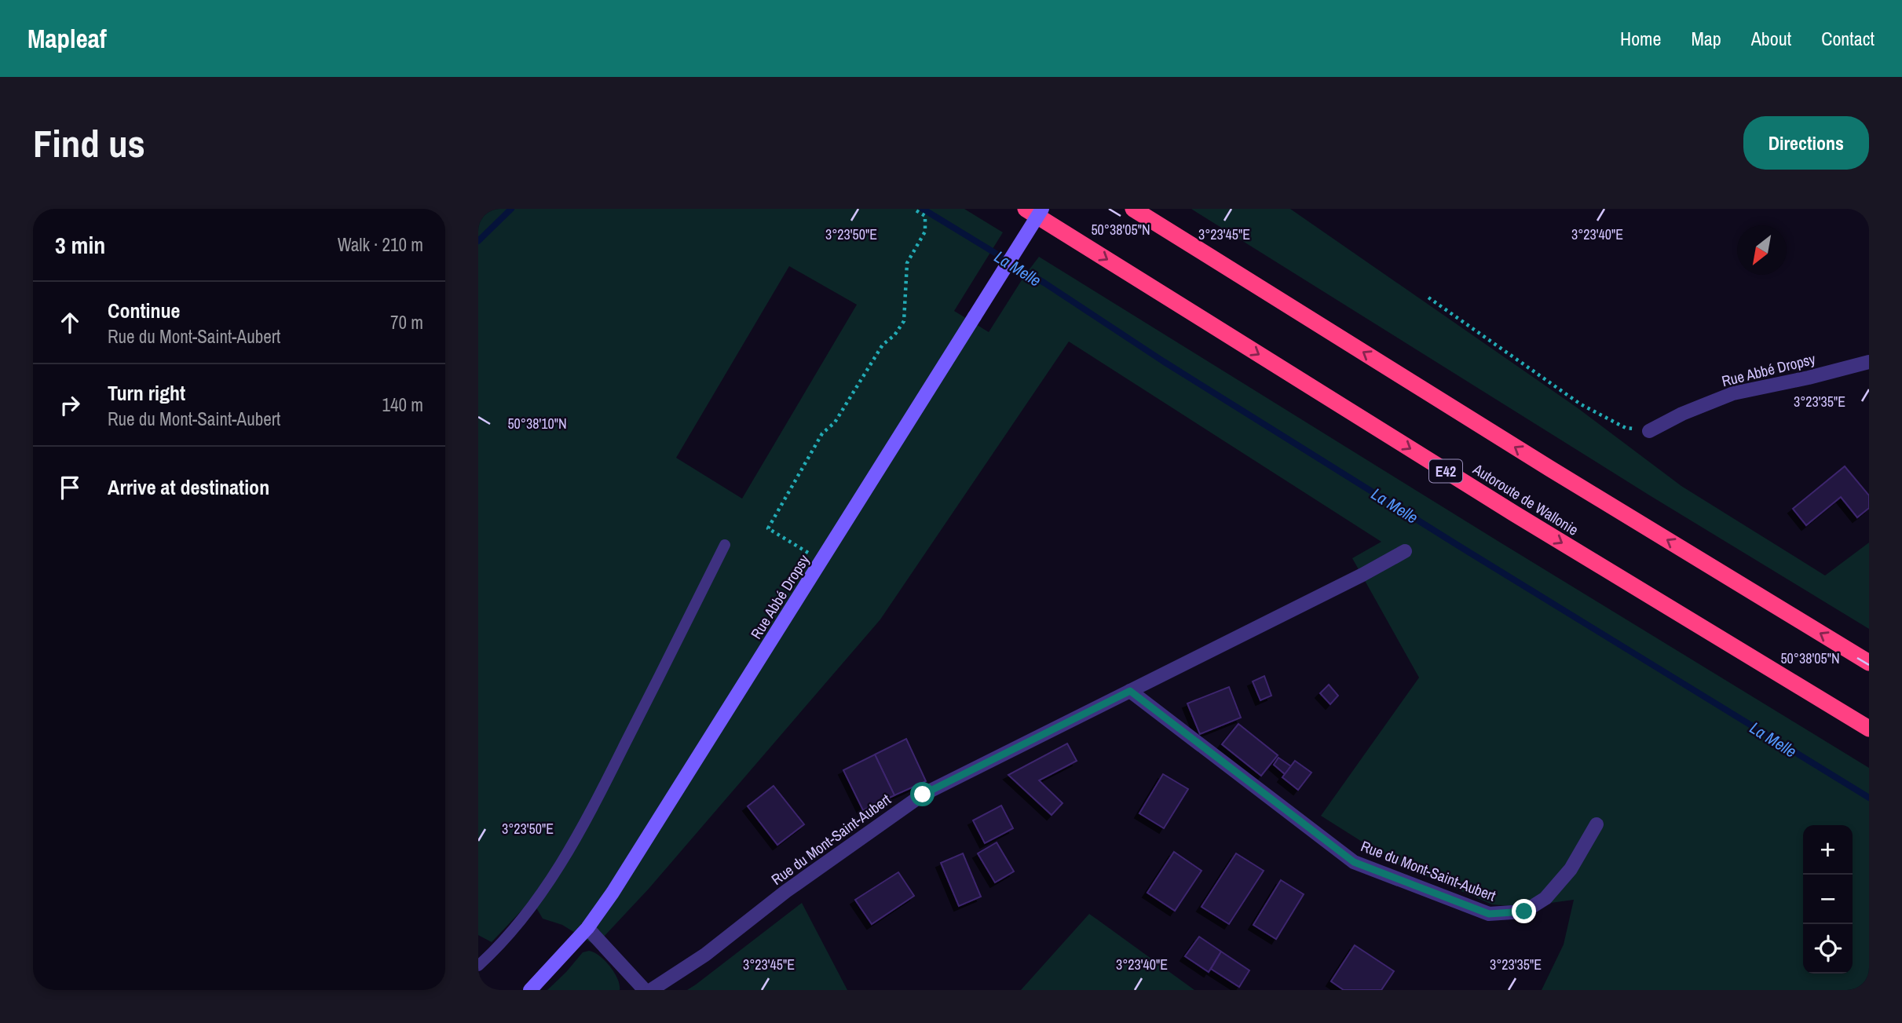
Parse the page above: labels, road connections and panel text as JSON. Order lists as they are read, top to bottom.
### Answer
{
  "streets": {
    "highway": ["E42", "Autoroute de Wallonie"],
    "street": ["Rue Abbé Dropsy", "Rue du Mont-Saint-Aubert"]
  },
  "water": ["La Melle"],
  "north": "bottom left",
  "page": {
    "header": "Mapleaf",
    "nav": [
      "Home",
      "Map",
      "About",
      "Contact"
    ],
    "buttons": "Directions",
    "title": "Find us",
    "heading": ["3 min", "Walk · 210 m"],
    "list": [
      ["Continue", "Rue du Mont-Saint-Aubert", "70 m"],
      ["Turn right", "Rue du Mont-Saint-Aubert", "140 m"],
      "Arrive at destination"
    ],
    "map_buttons": ["+", "−"]
  },
  "coordinates": [
    "50°38'05\"N",
    "3°23'50\"E",
    "3°23'45\"E",
    "3°23'40\"E",
    "3°23'35\"E",
    "50°38'10\"N"
  ]
}
